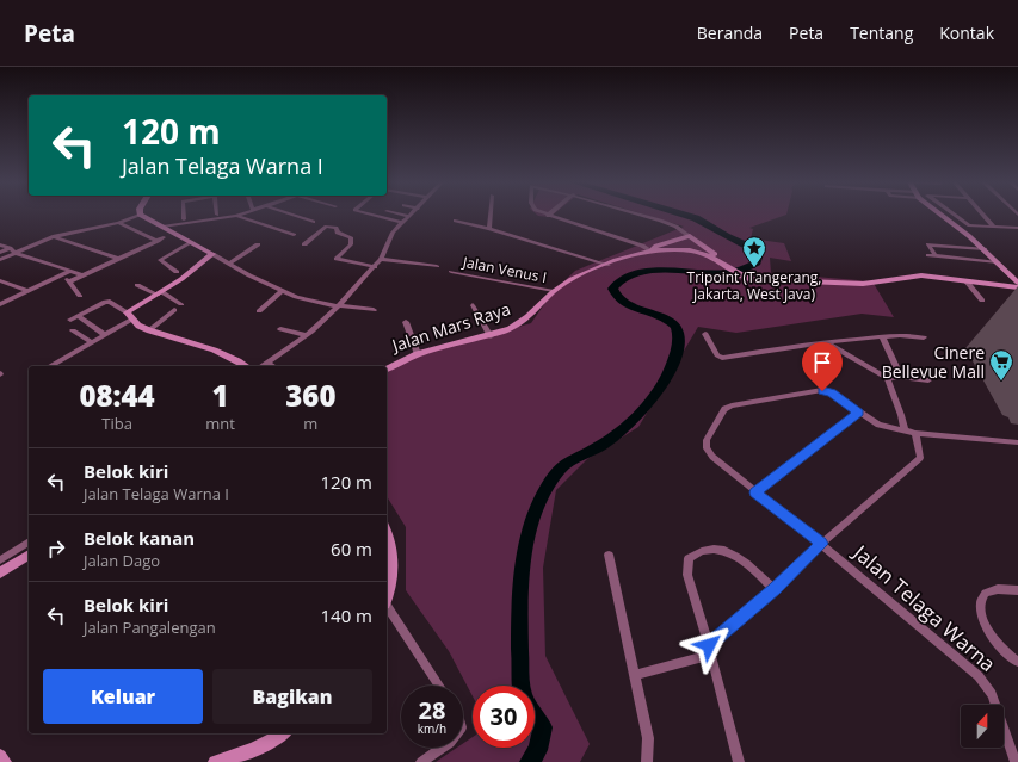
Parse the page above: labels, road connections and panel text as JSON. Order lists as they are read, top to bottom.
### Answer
{
  "streets": {
    "street": ["Jalan Venus I", "Jalan Mars Raya", "Jalan Telaga Warna"]
  },
  "crossings": [
    ["Jalan Venus I", "Jalan Mars Raya"]
  ],
  "places": {
    "place": ["Tripoint (Tangerang, Jakarta, West Java)"],
    "supermarket": ["Cinere Bellevue Mall"]
  },
  "north": "top",
  "page": {
    "header": "Peta",
    "nav": [
      "Beranda",
      "Peta",
      "Tentang",
      "Kontak"
    ],
    "turn": ["120 m", "Jalan Telaga Warna I"],
    "eta": [
      "08:44",
      "Tiba",
      "1",
      "mnt",
      "360",
      "m"
    ],
    "list": [
      {
        "name": "Belok kiri",
        "note": "Jalan Telaga Warna I",
        "value": "120 m"
      },
      {
        "name": "Belok kanan",
        "note": "Jalan Dago",
        "value": "60 m"
      },
      {
        "name": "Belok kiri",
        "note": "Jalan Pangalengan",
        "value": "140 m"
      }
    ],
    "buttons": ["Keluar", "Bagikan"],
    "speed": "28 km/h",
    "limit": "30"
  }
}
